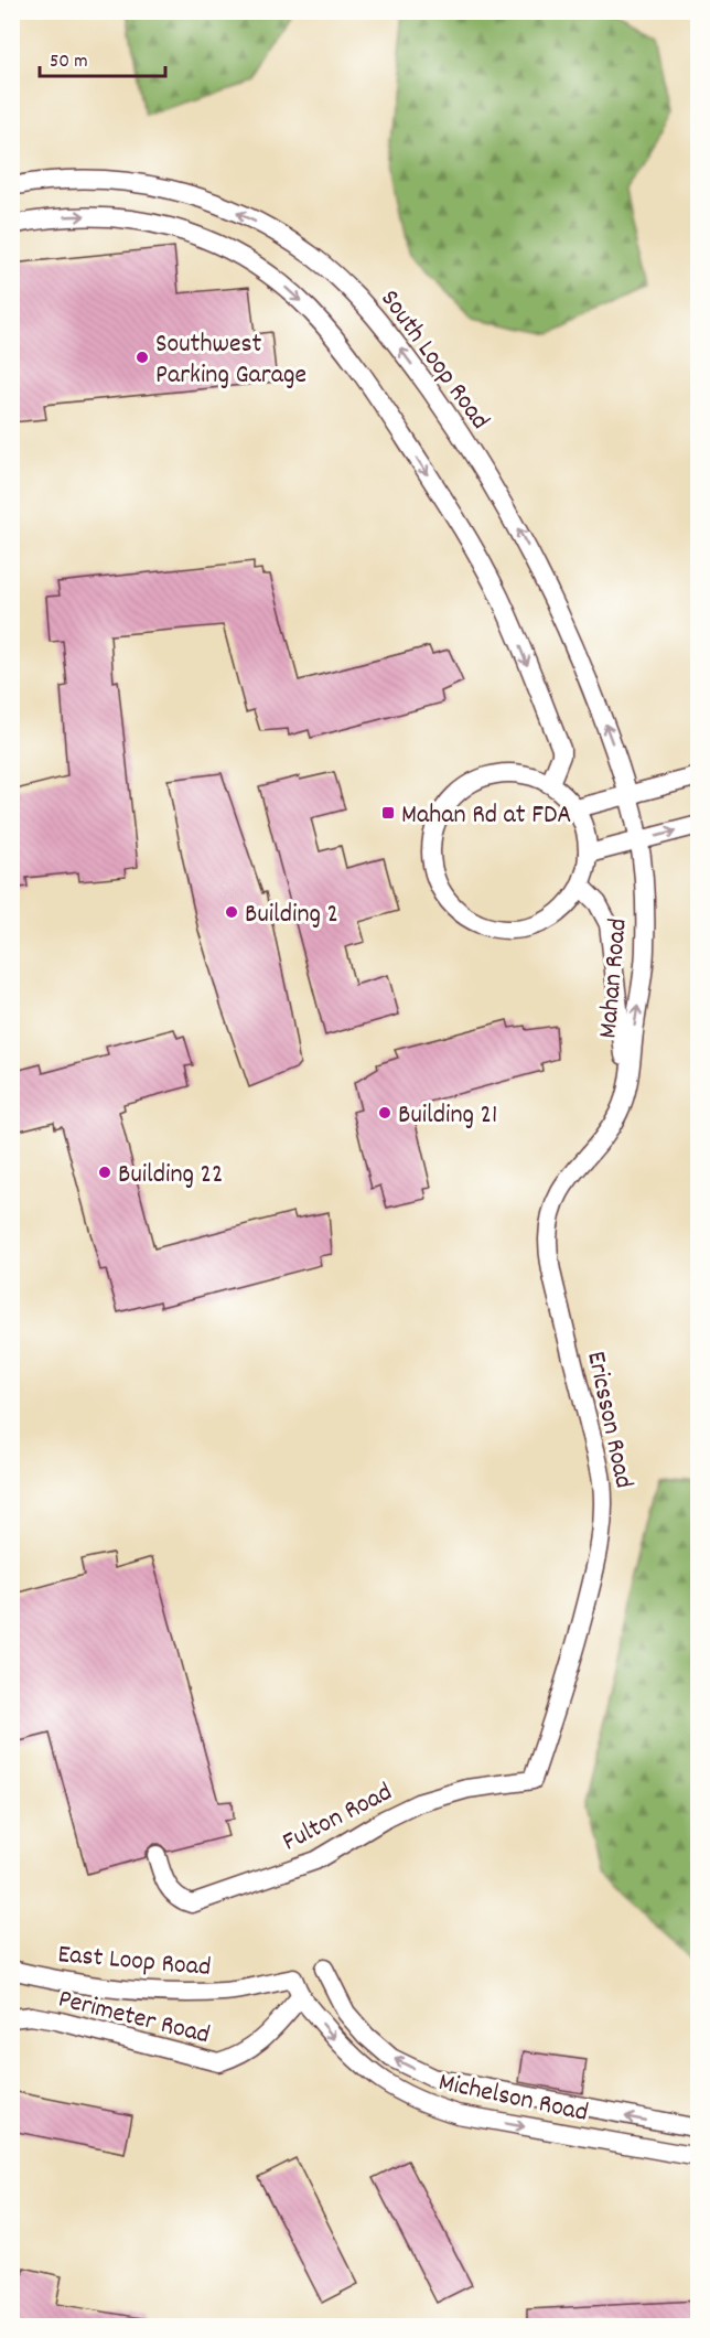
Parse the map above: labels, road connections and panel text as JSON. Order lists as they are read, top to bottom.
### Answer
{
  "streets": {
    "street": [
      "South Loop Road",
      "Mahan Road",
      "Ericsson Road",
      "Fulton Road",
      "East Loop Road",
      "Perimeter Road",
      "Michelson Road"
    ]
  },
  "crossings": [
    ["South Loop Road", "Mahan Road"],
    ["Mahan Road", "Ericsson Road"],
    ["Ericsson Road", "Fulton Road"],
    ["East Loop Road", "Michelson Road"],
    ["Perimeter Road", "Michelson Road"]
  ],
  "one_way": ["South Loop Road"],
  "places": {
    "other": [
      "Southwest Parking Garage",
      "Building 2",
      "Building 21",
      "Building 22"
    ],
    "transit": ["Mahan Rd at FDA"]
  },
  "scale_bar": "50 m"
}
